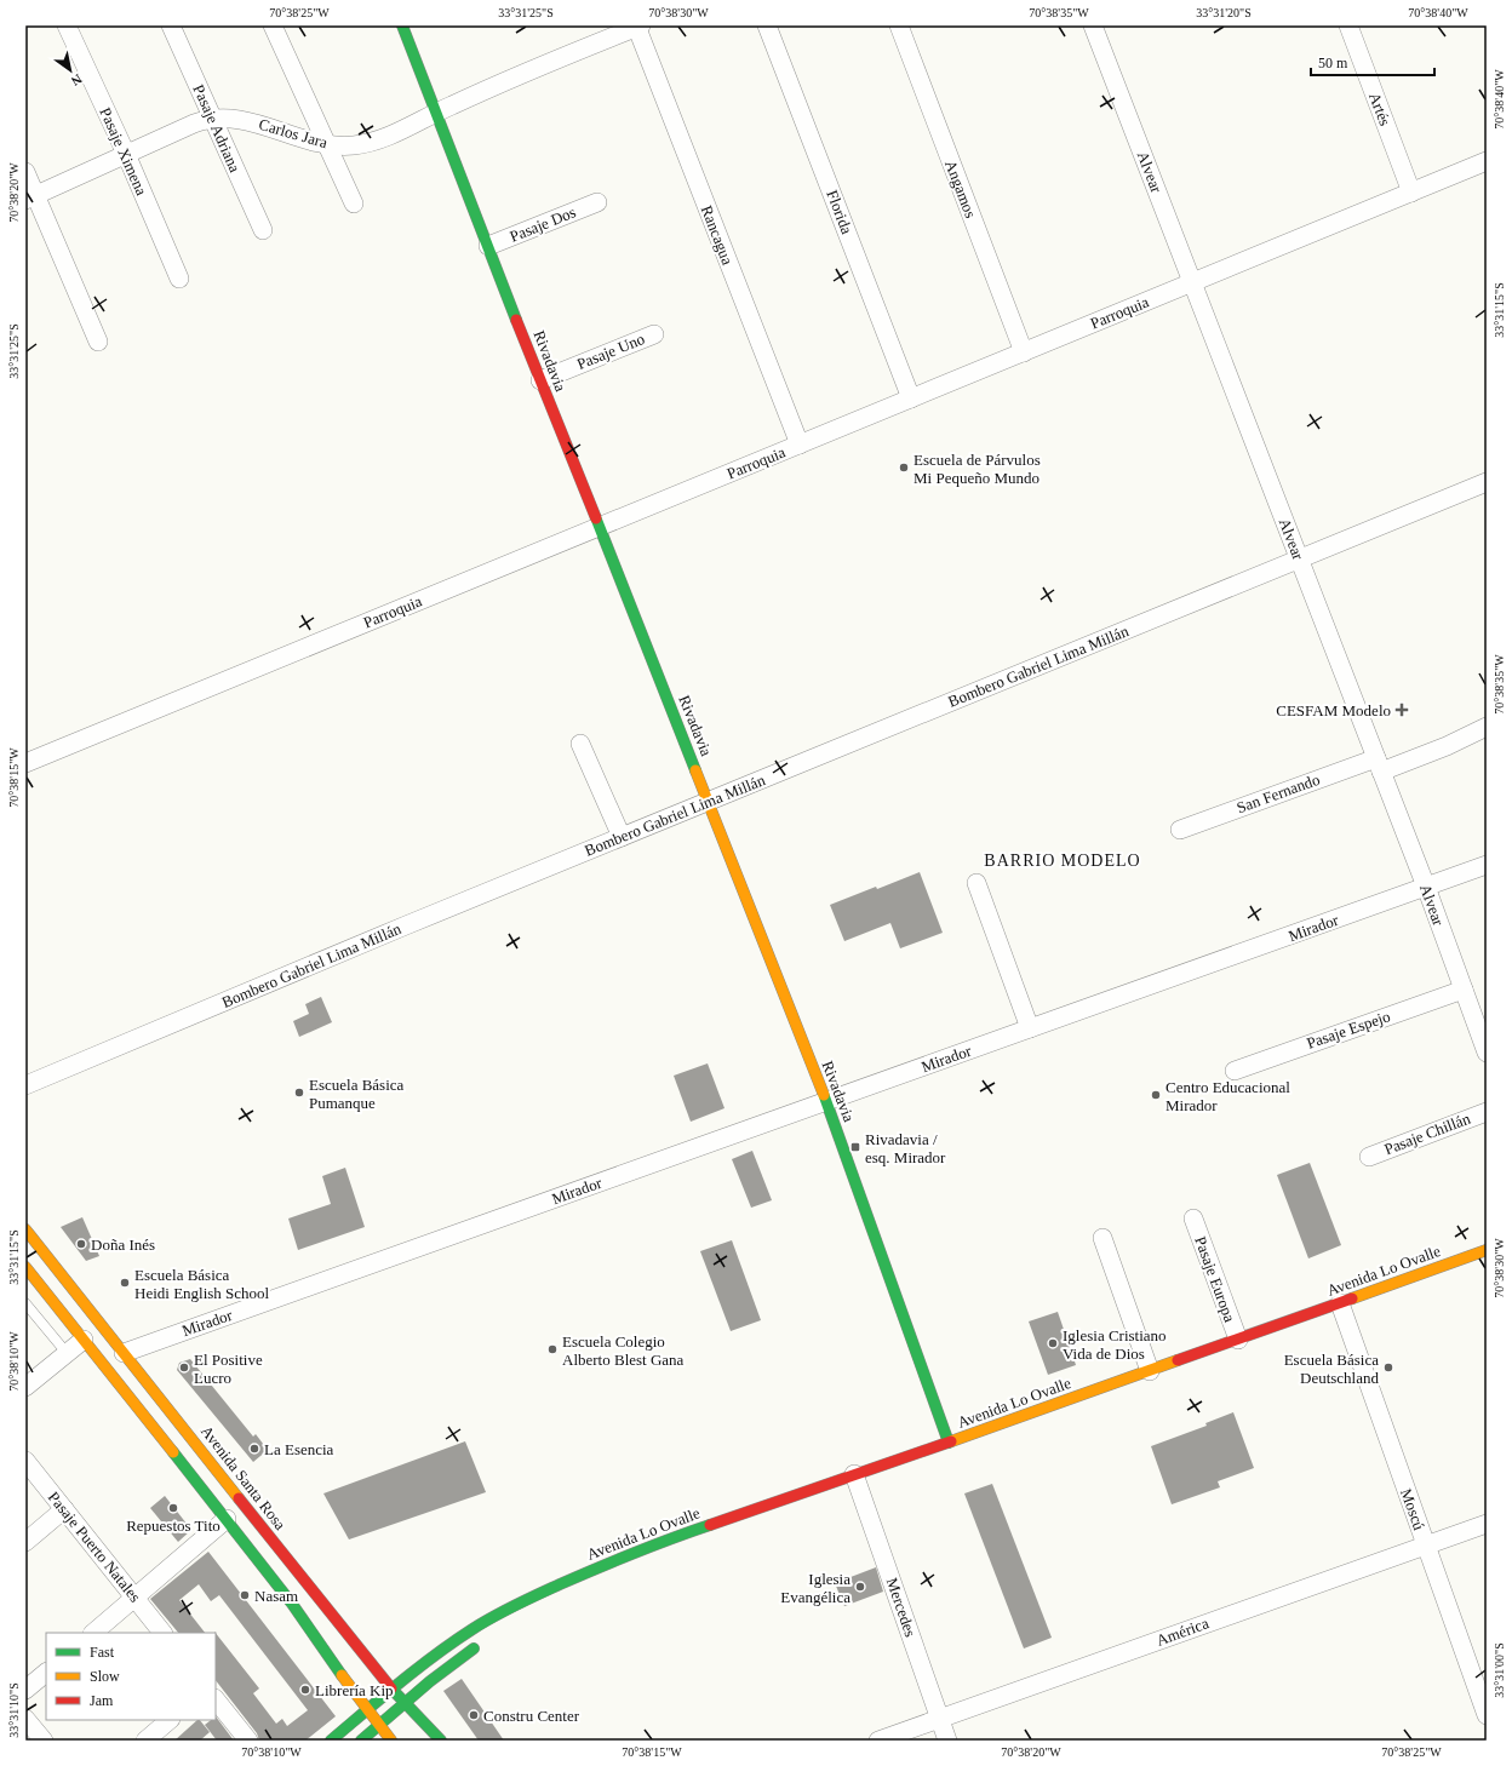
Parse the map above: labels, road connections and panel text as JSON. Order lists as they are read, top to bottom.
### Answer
{
  "streets": {
    "main road": ["Rivadavia", "Avenida Lo Ovalle", "Avenida Santa Rosa"],
    "street": [
      "Artés",
      "Pasaje Adriana",
      "Carlos Jara",
      "Pasaje Ximena",
      "Alvear",
      "Angamos",
      "Florida",
      "Pasaje Dos",
      "Rancagua",
      "Parroquia",
      "Pasaje Uno",
      "Bombero Gabriel Lima Millán",
      "San Fernando",
      "Mirador",
      "Pasaje Espejo",
      "Pasaje Chillán",
      "Pasaje Europa",
      "Moscú",
      "Pasaje Puerto Natales",
      "Mercedes",
      "América"
    ]
  },
  "crossings": [
    ["Artés", "Parroquia"],
    ["Pasaje Adriana", "Carlos Jara"],
    ["Carlos Jara", "Pasaje Ximena"],
    ["Carlos Jara", "Rancagua"],
    ["Carlos Jara", "Rivadavia"],
    ["Alvear", "Parroquia"],
    ["Alvear", "Bombero Gabriel Lima Millán"],
    ["Alvear", "San Fernando"],
    ["Alvear", "Mirador"],
    ["Alvear", "Pasaje Espejo"],
    ["Angamos", "Parroquia"],
    ["Florida", "Parroquia"],
    ["Pasaje Dos", "Rivadavia"],
    ["Rancagua", "Parroquia"],
    ["Parroquia", "Rivadavia"],
    ["Pasaje Uno", "Rivadavia"],
    ["Rivadavia", "Bombero Gabriel Lima Millán"],
    ["Rivadavia", "Mirador"],
    ["Rivadavia", "Avenida Lo Ovalle"],
    ["Mirador", "Avenida Santa Rosa"],
    ["Avenida Lo Ovalle", "Pasaje Europa"],
    ["Avenida Lo Ovalle", "Avenida Santa Rosa"],
    ["Avenida Lo Ovalle", "Moscú"],
    ["Avenida Lo Ovalle", "Mercedes"],
    ["Moscú", "América"],
    ["Mercedes", "América"]
  ],
  "districts": ["BARRIO MODELO"],
  "places": {
    "other": [
      "Escuela de Párvulos Mi Pequeño Mundo",
      "Escuela Básica Pumanque",
      "Centro Educacional Mirador",
      "Doña Inés",
      "Escuela Básica Heidi English School",
      "Iglesia Cristiano Vida de Dios",
      "Escuela Colegio Alberto Blest Gana",
      "El Positive Lucro",
      "Escuela Básica Deutschland",
      "La Esencia",
      "Repuestos Tito",
      "Iglesia Evangélica",
      "Nasam",
      "Librería Kip",
      "Constru Center"
    ],
    "health": ["CESFAM Modelo"],
    "transit": ["Rivadavia / esq. Mirador"]
  },
  "legend": ["Fast", "Slow", "Jam"],
  "scale_bar": "50 m",
  "north": "bottom right",
  "coordinates": [
    "70°38'25\"W",
    "33°31'25\"S",
    "70°38'30\"W",
    "70°38'35\"W",
    "33°31'20\"S",
    "70°38'40\"W",
    "70°38'20\"W",
    "33°31'15\"S",
    "70°38'15\"W",
    "70°38'10\"W",
    "33°31'00\"S",
    "33°31'10\"S"
  ]
}
